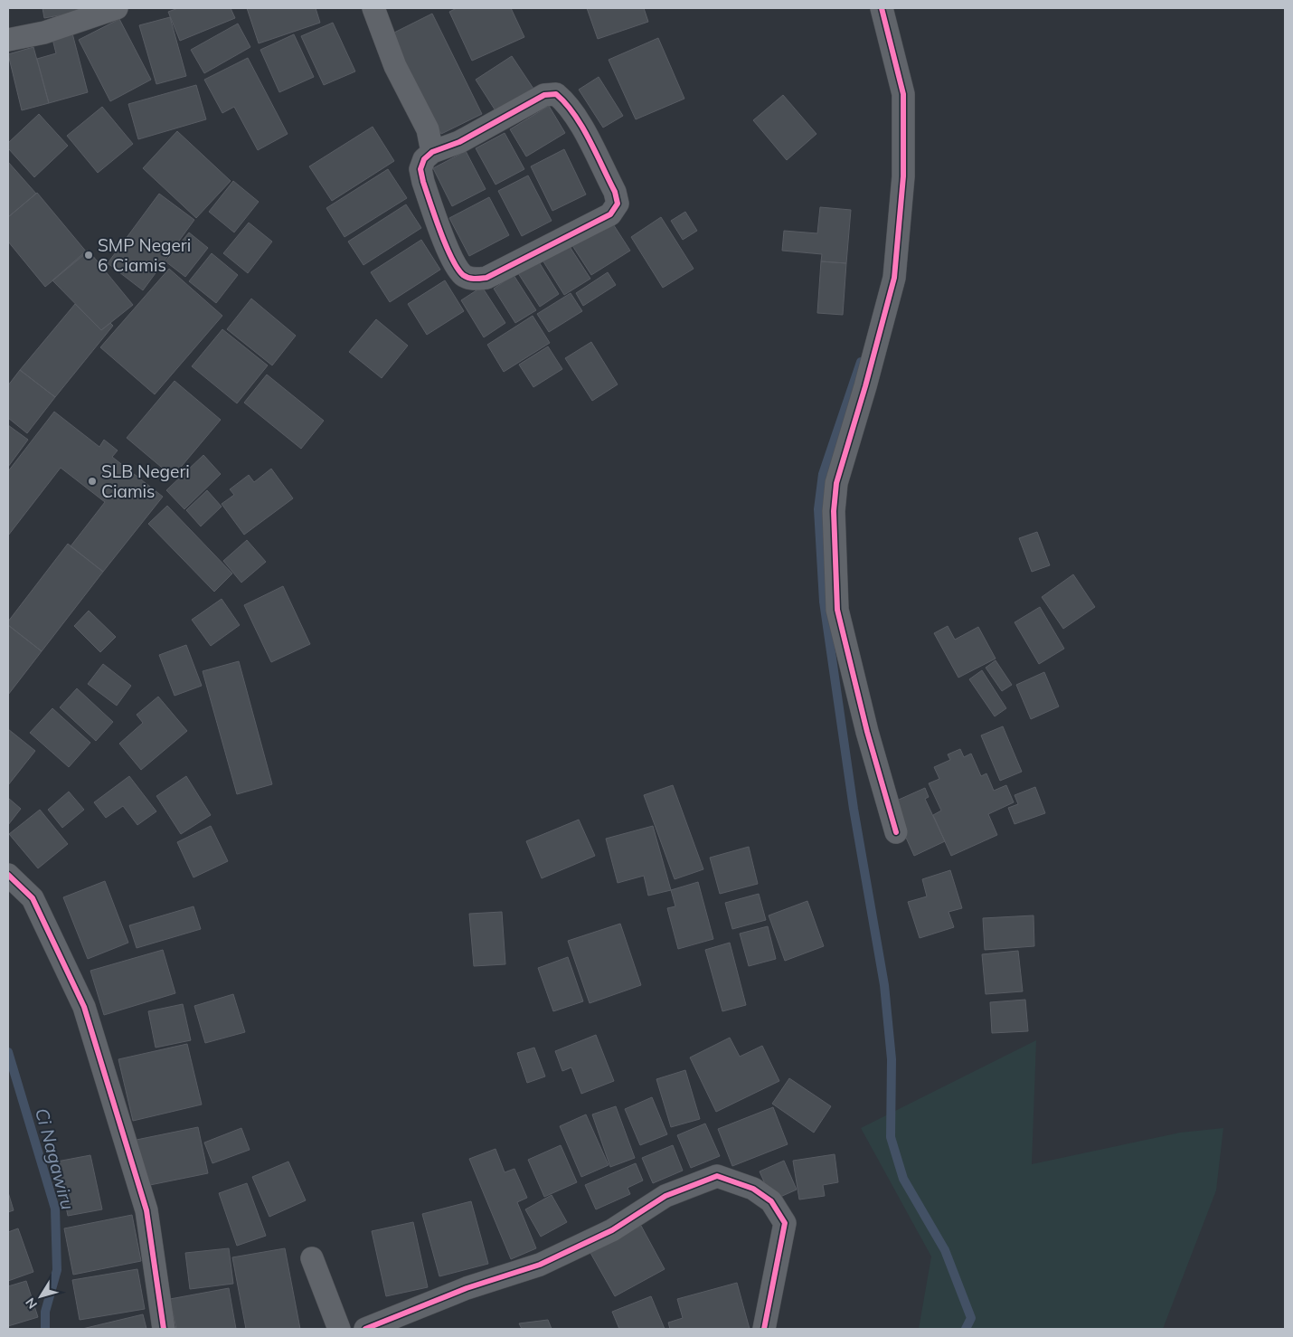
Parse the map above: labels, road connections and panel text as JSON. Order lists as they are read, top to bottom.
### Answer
{
  "water": ["Ci Nagawiru"],
  "places": ["SMP Negeri 6 Ciamis", "SLB Negeri Ciamis"],
  "north": "bottom left"
}
